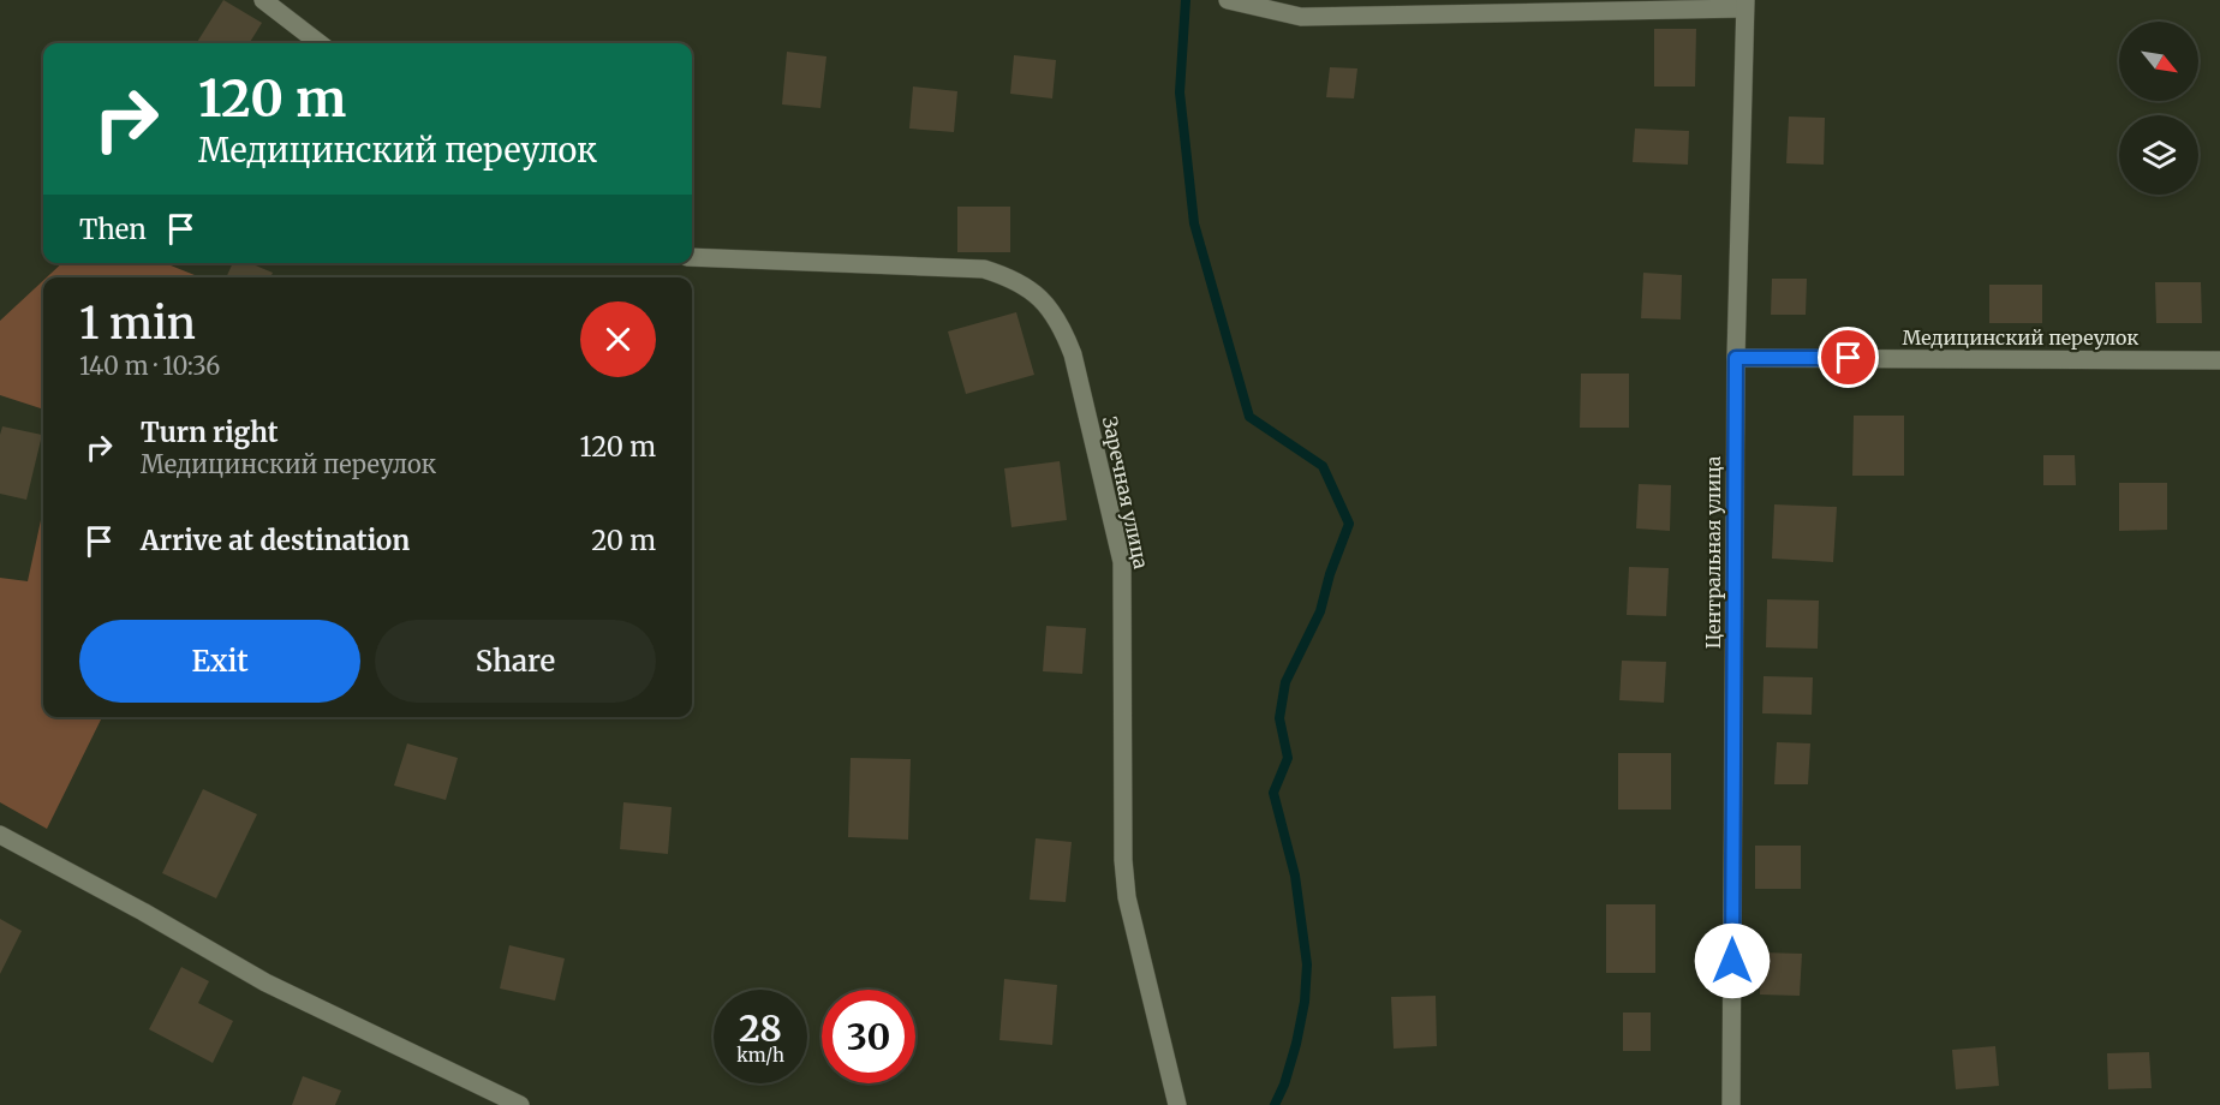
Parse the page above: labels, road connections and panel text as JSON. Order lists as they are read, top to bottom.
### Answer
{
  "streets": {
    "street": ["Медицинский переулок", "Заречная улица", "Центральная улица"]
  },
  "crossings": [
    ["Медицинский переулок", "Центральная улица"]
  ],
  "north": "bottom right",
  "page": {
    "turn": ["120 m", "Медицинский переулок"],
    "then": "Then",
    "heading": ["1 min", "140 m · 10:36"],
    "list": [
      {
        "name": "Turn right",
        "note": "Медицинский переулок",
        "value": "120 m"
      },
      {
        "name": "Arrive at destination",
        "value": "20 m"
      }
    ],
    "buttons": ["Exit", "Share"],
    "speed": "28 km/h",
    "limit": "30"
  }
}
